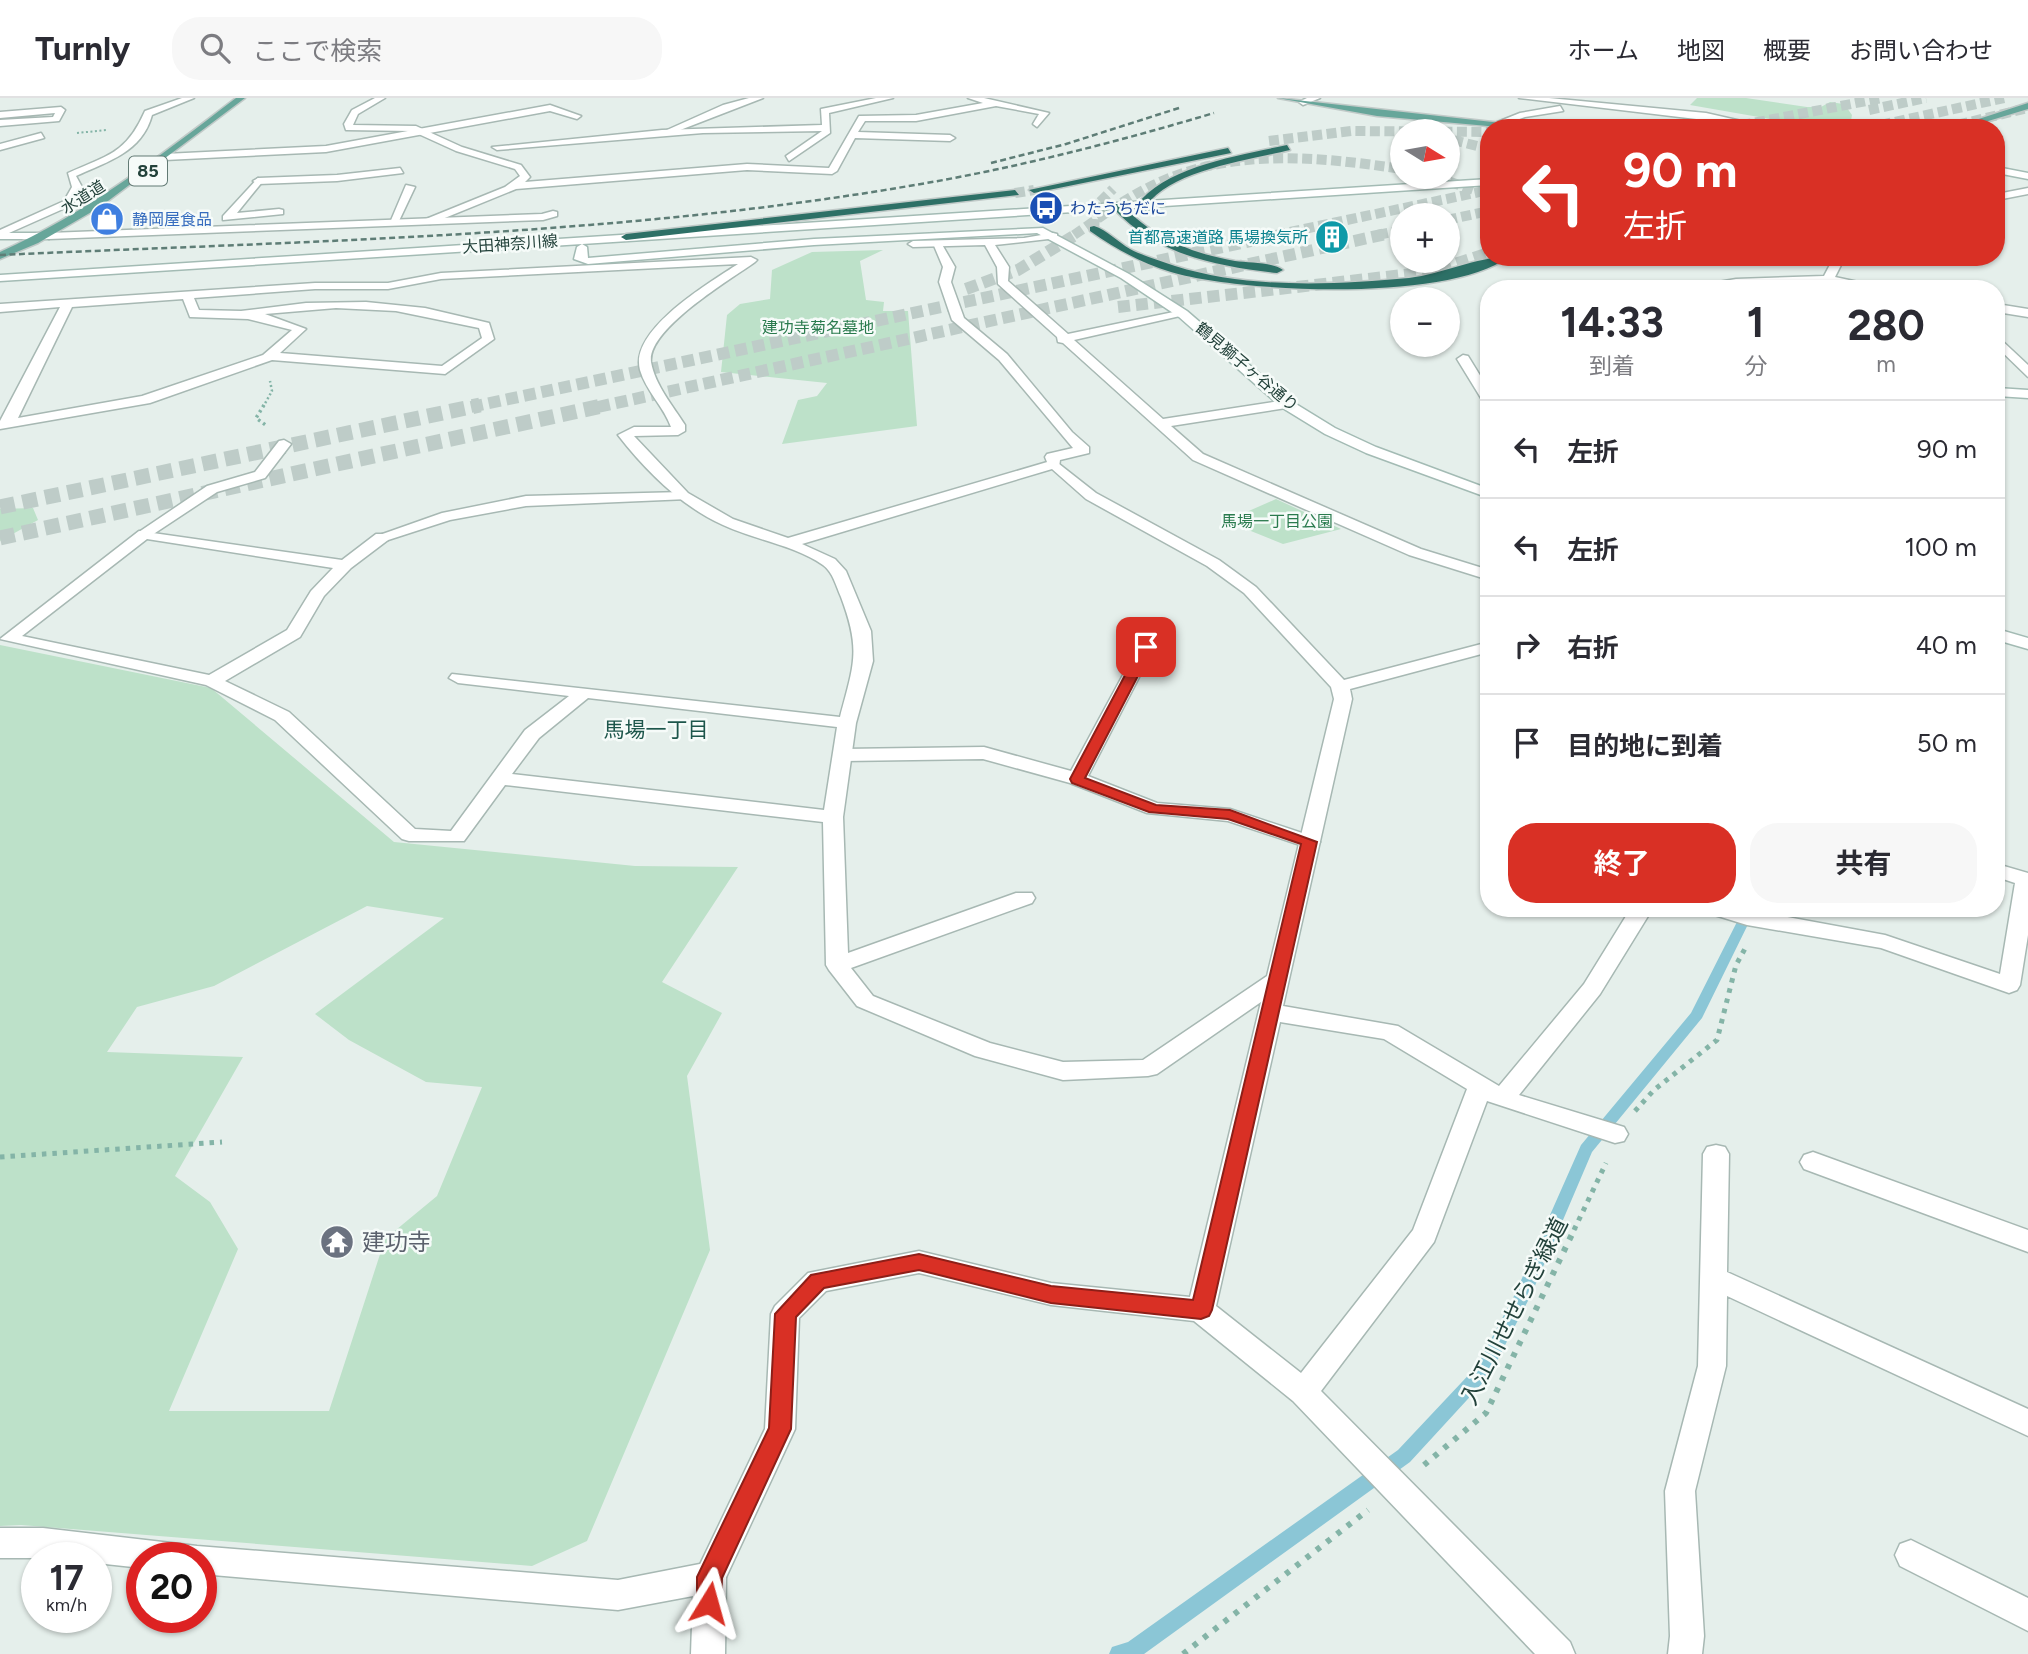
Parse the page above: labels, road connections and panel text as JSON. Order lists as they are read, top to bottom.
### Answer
{
  "streets": {
    "main road": ["85", "水道道"],
    "street": ["大田神奈川線", "鶴見獅子ヶ谷通り"],
    "path": ["入江川せせらぎ緑道"]
  },
  "districts": ["馬場一丁目"],
  "parks": ["建功寺菊名墓地", "馬場一丁目公園"],
  "places": {
    "bus stop": ["わたうちだに"],
    "shop": ["静岡屋食品"],
    "building": ["首都高速道路 馬場換気所"],
    "temple": ["建功寺"]
  },
  "north": "right",
  "page": {
    "header": "Turnly",
    "search": "ここで検索",
    "nav": [
      "ホーム",
      "地図",
      "概要",
      "お問い合わせ"
    ],
    "map_buttons": ["+", "−"],
    "turn": ["90 m", "左折"],
    "eta": [
      "14:33",
      "到着",
      "1",
      "分",
      "280",
      "m"
    ],
    "list": [
      {
        "name": "左折",
        "value": "90 m"
      },
      {
        "name": "左折",
        "value": "100 m"
      },
      {
        "name": "右折",
        "value": "40 m"
      },
      {
        "name": "目的地に到着",
        "value": "50 m"
      }
    ],
    "buttons": ["終了", "共有"],
    "speed": "17 km/h",
    "limit": "20"
  }
}
